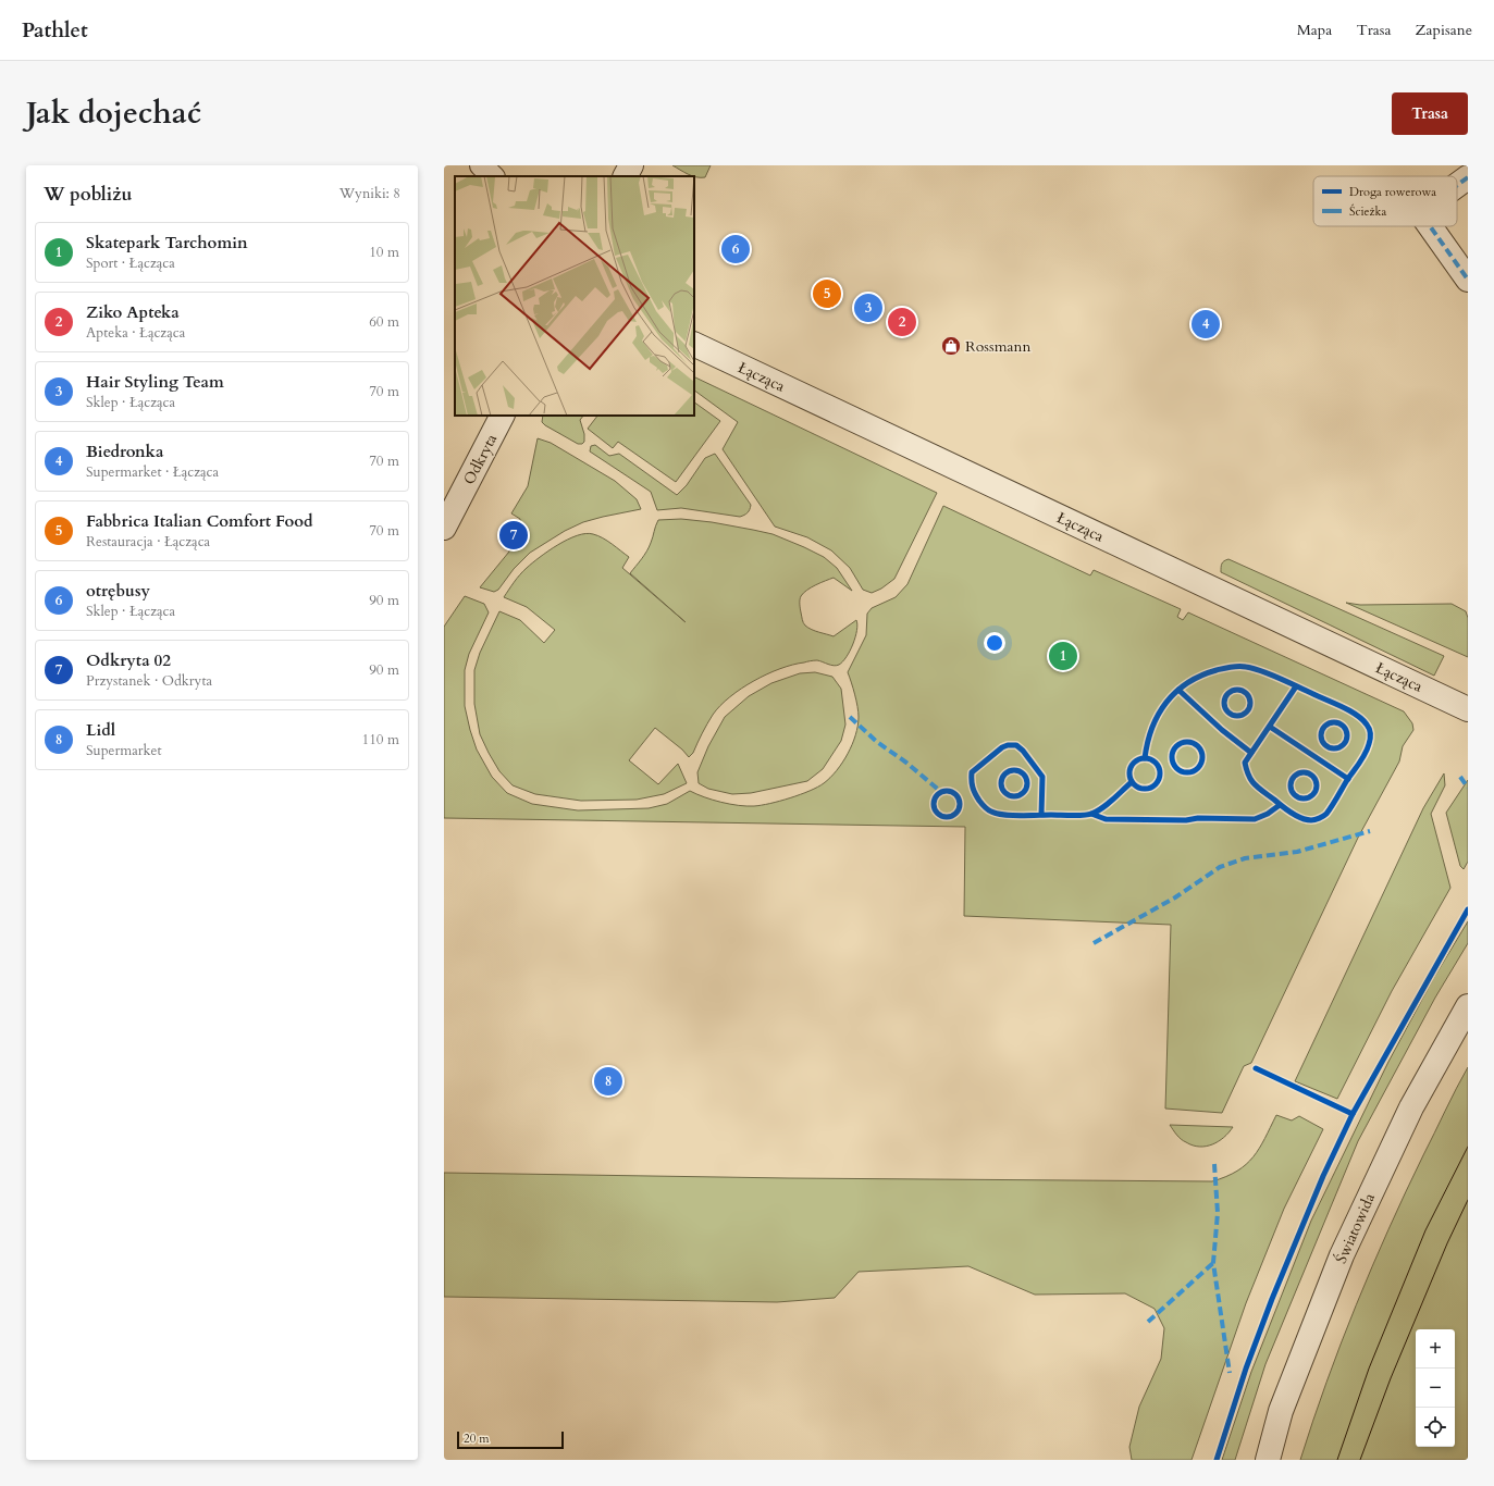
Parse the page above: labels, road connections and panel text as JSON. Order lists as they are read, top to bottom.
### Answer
{
  "streets": {
    "street": ["Łącząca", "Odkryta", "Światowida"]
  },
  "places": {
    "shop": ["Rossmann"]
  },
  "legend": ["Droga rowerowa", "Ścieżka"],
  "scale_bar": "20 m",
  "page": {
    "header": "Pathlet",
    "nav": ["Mapa", "Trasa", "Zapisane"],
    "title": "Jak dojechać",
    "buttons": "Trasa",
    "heading": ["W pobliżu", "Wyniki: 8"],
    "list": [
      {
        "mark": "1",
        "name": "Skatepark Tarchomin",
        "note": "Sport · Łącząca",
        "value": "10 m"
      },
      {
        "mark": "2",
        "name": "Ziko Apteka",
        "note": "Apteka · Łącząca",
        "value": "60 m"
      },
      {
        "mark": "3",
        "name": "Hair Styling Team",
        "note": "Sklep · Łącząca",
        "value": "70 m"
      },
      {
        "mark": "4",
        "name": "Biedronka",
        "note": "Supermarket · Łącząca",
        "value": "70 m"
      },
      {
        "mark": "5",
        "name": "Fabbrica Italian Comfort Food",
        "note": "Restauracja · Łącząca",
        "value": "70 m"
      },
      {
        "mark": "6",
        "name": "otrębusy",
        "note": "Sklep · Łącząca",
        "value": "90 m"
      },
      {
        "mark": "7",
        "name": "Odkryta 02",
        "note": "Przystanek · Odkryta",
        "value": "90 m"
      },
      {
        "mark": "8",
        "name": "Lidl",
        "note": "Supermarket",
        "value": "110 m"
      }
    ],
    "pins": [
      "6",
      "5",
      "3",
      "2",
      "4",
      "7",
      "1",
      "8"
    ],
    "map_buttons": ["+", "−"],
    "scale": "20 m"
  }
}
